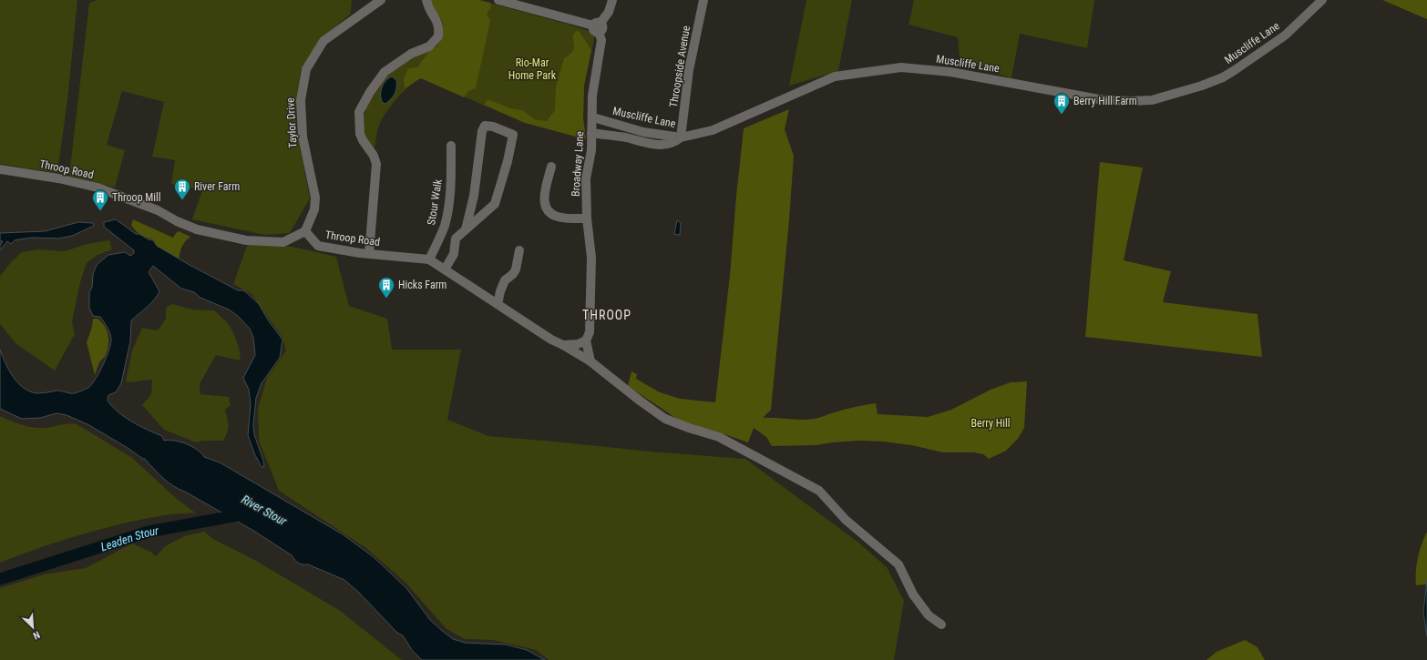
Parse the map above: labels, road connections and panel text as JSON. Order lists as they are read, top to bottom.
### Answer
{
  "streets": {
    "street": [
      "Muscliffe Lane",
      "Throopside Avenue",
      "Taylor Drive",
      "Broadway Lane",
      "Throop Road",
      "Stour Walk"
    ]
  },
  "crossings": [
    ["Muscliffe Lane", "Throopside Avenue"],
    ["Muscliffe Lane", "Broadway Lane"],
    ["Taylor Drive", "Throop Road"],
    ["Throop Road", "Stour Walk"]
  ],
  "districts": ["THROOP"],
  "water": ["River Stour", "Leaden Stour"],
  "parks": ["Rio-Mar Home Park", "Berry Hill"],
  "places": {
    "building": [
      "Berry Hill Farm",
      "River Farm",
      "Throop Mill",
      "Hicks Farm"
    ]
  },
  "north": "bottom right"
}
